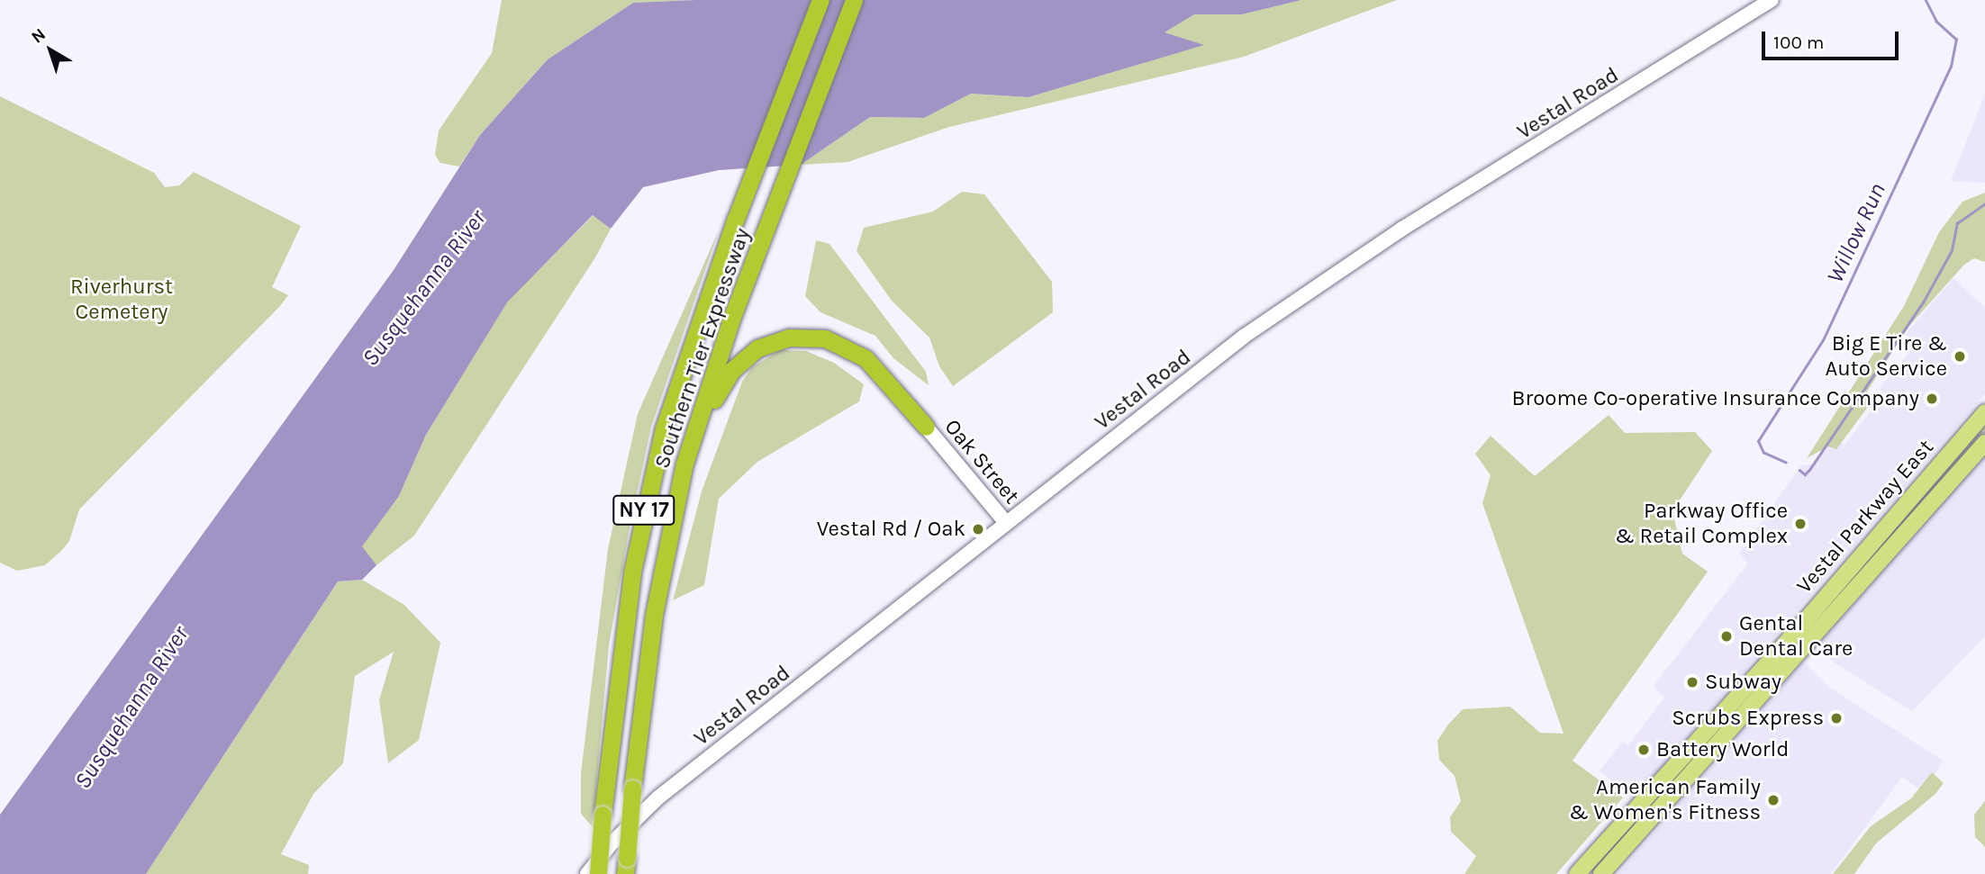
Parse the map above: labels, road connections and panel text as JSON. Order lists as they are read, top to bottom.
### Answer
{
  "streets": {
    "highway": ["Southern Tier Expressway", "NY 17"],
    "main road": ["Vestal Parkway East"],
    "street": ["Vestal Road", "Oak Street"]
  },
  "crossings": [
    ["Vestal Road", "Oak Street"]
  ],
  "water": ["Willow Run", "Susquehanna River"],
  "parks": ["Riverhurst Cemetery"],
  "places": [
    "Big E Tire & Auto Service",
    "Broome Co-operative Insurance Company",
    "Parkway Office & Retail Complex",
    "Vestal Rd / Oak",
    "Gental Dental Care",
    "Subway",
    "Scrubs Express",
    "Battery World",
    "American Family & Women's Fitness"
  ],
  "scale_bar": "100 m",
  "north": "top left"
}
